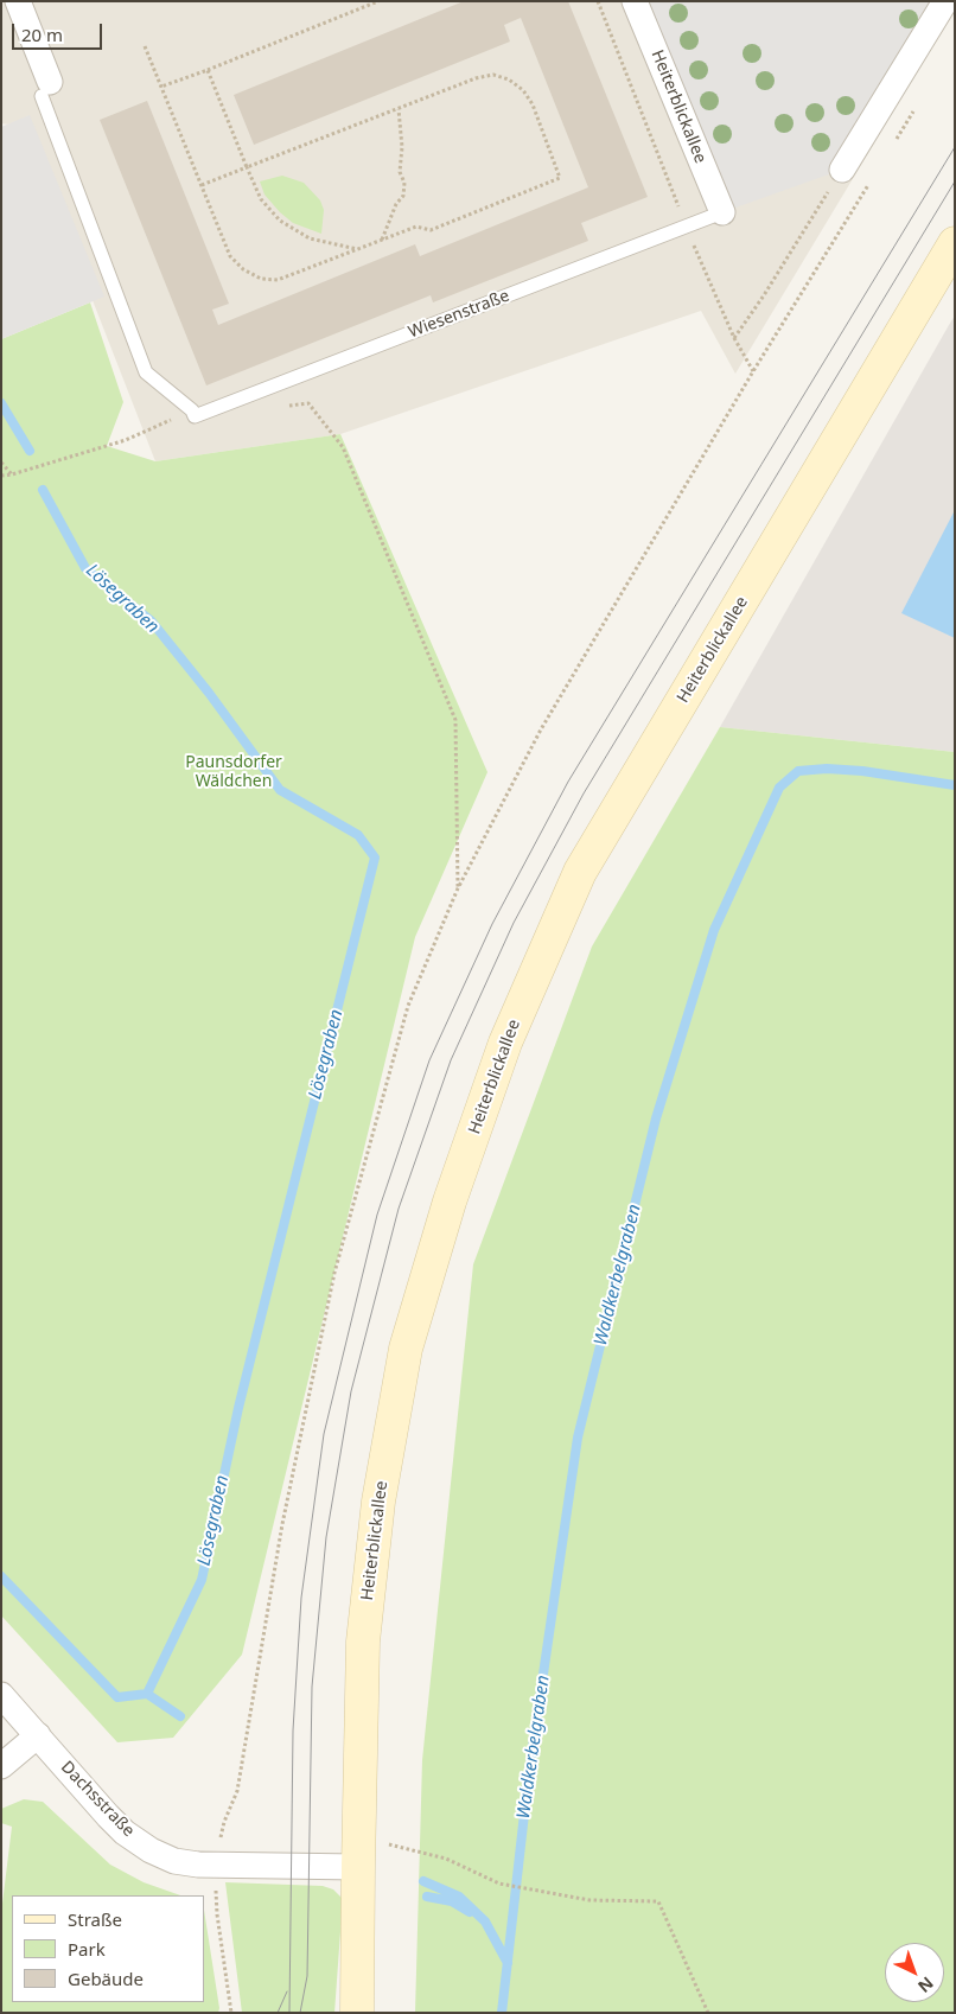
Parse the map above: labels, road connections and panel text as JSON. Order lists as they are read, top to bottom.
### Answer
{
  "streets": {
    "main road": ["Heiterblickallee"],
    "street": ["Dachsstraße"],
    "lane": ["Wiesenstraße"]
  },
  "crossings": [
    ["Heiterblickallee", "Wiesenstraße"],
    ["Heiterblickallee", "Dachsstraße"]
  ],
  "water": ["Lösegraben", "Waldkerbelgraben"],
  "parks": ["Paunsdorfer Wäldchen"],
  "legend": ["Straße", "Park", "Gebäude"],
  "scale_bar": "20 m",
  "north": "bottom right"
}
